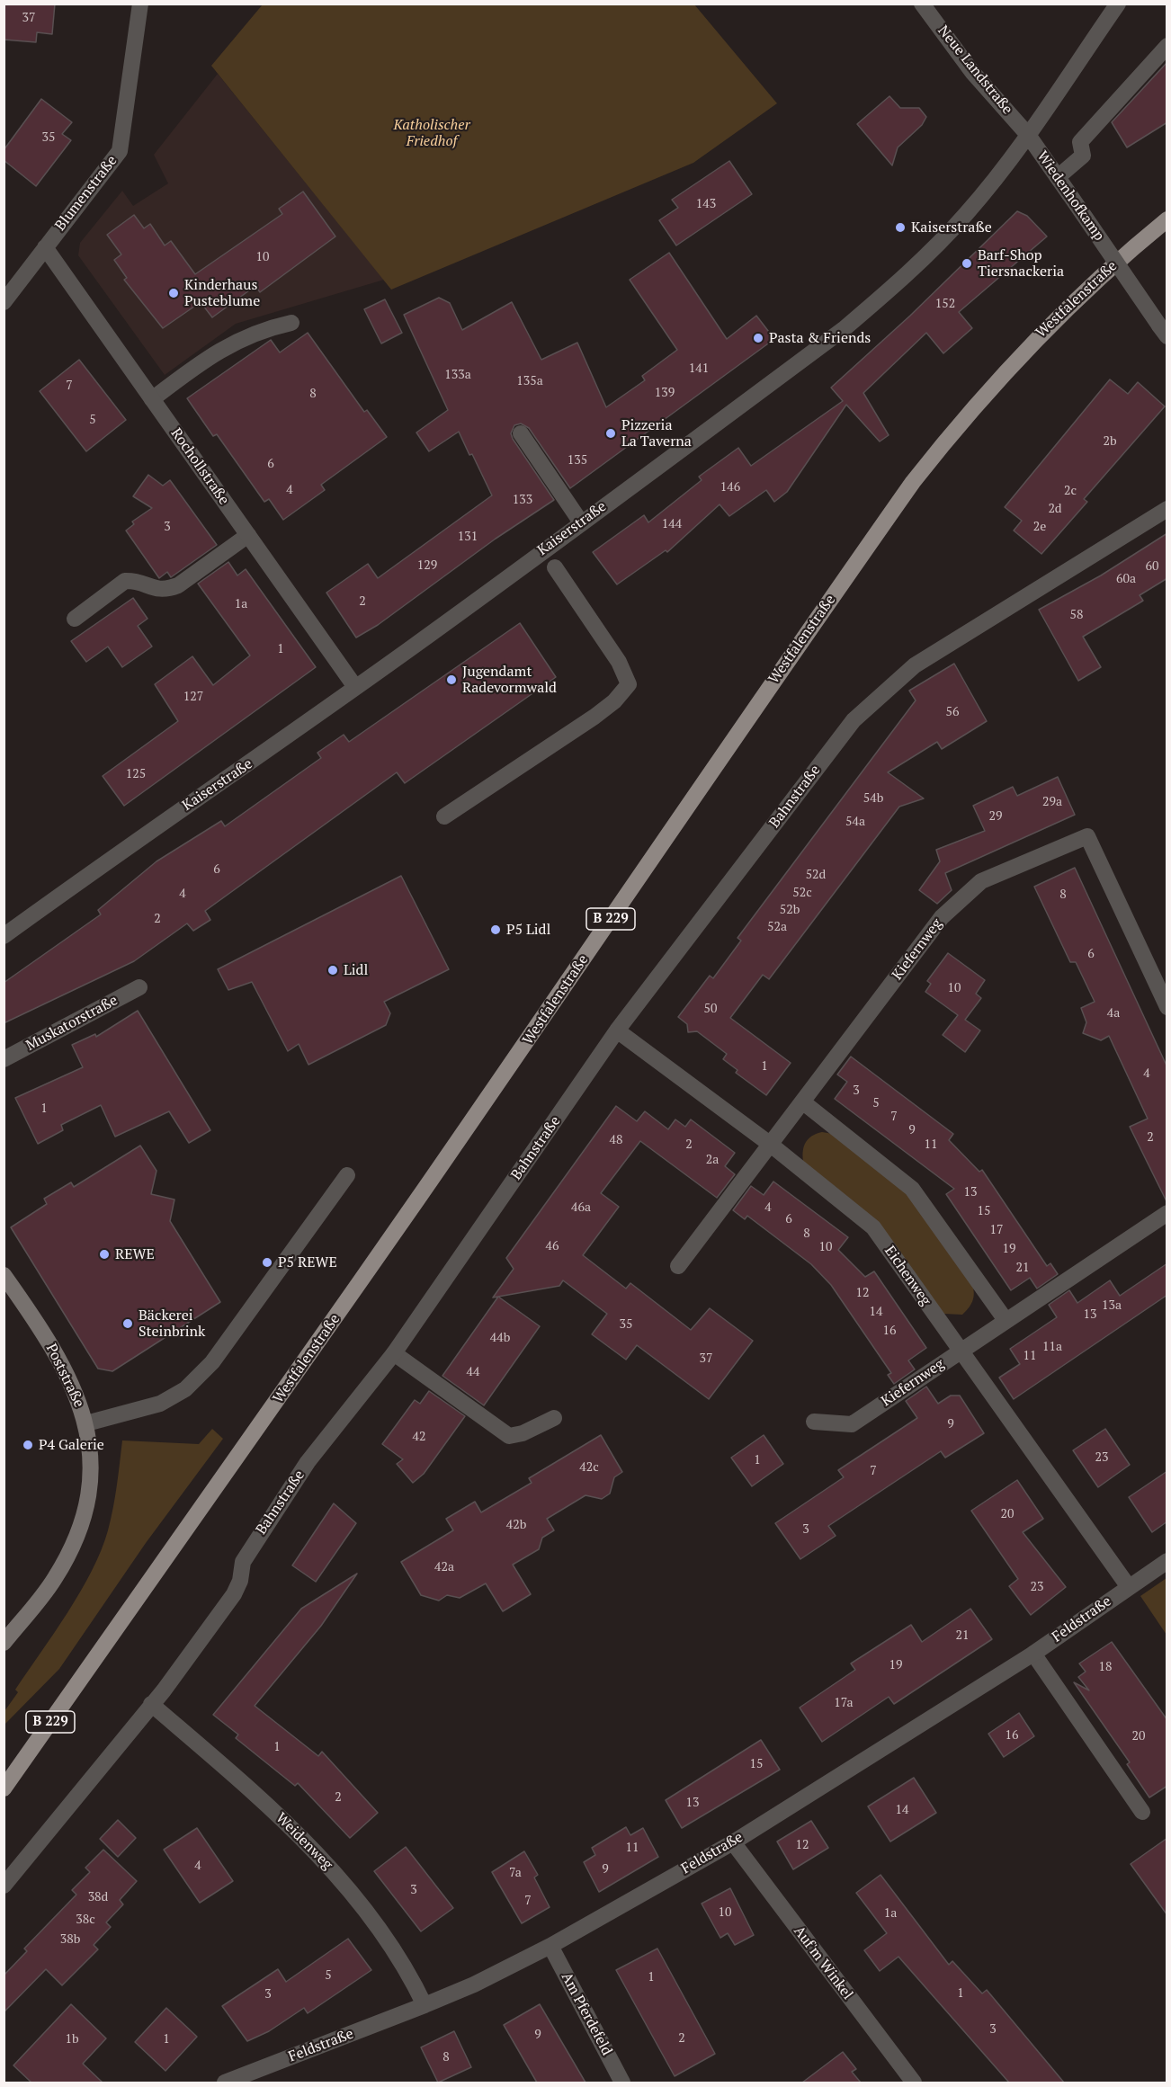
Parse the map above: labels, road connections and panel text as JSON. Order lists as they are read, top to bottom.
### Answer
{
  "streets": {
    "main road": ["Westfalenstraße", "B 229"],
    "street": [
      "Neue Landstraße",
      "Blumenstraße",
      "Wiedenhofkamp",
      "Rochollstraße",
      "Kaiserstraße",
      "Bahnstraße",
      "Kiefernweg",
      "Muskatorstraße",
      "Eichenweg",
      "Poststraße",
      "Feldstraße",
      "Weidenweg",
      "Auf'm Winkel",
      "Am Pferdefeld"
    ]
  },
  "crossings": [
    ["Neue Landstraße", "Wiedenhofkamp"],
    ["Neue Landstraße", "Kaiserstraße"],
    ["Blumenstraße", "Rochollstraße"],
    ["Wiedenhofkamp", "Kaiserstraße"],
    ["Rochollstraße", "Kaiserstraße"],
    ["Bahnstraße", "Eichenweg"],
    ["Bahnstraße", "Weidenweg"],
    ["Kiefernweg", "Eichenweg"],
    ["Eichenweg", "Feldstraße"],
    ["Feldstraße", "Weidenweg"],
    ["Feldstraße", "Auf'm Winkel"],
    ["Feldstraße", "Am Pferdefeld"]
  ],
  "parks": ["Katholischer Friedhof"],
  "places": [
    "Kaiserstraße",
    "Barf-Shop Tiersnackeria",
    "Kinderhaus Pusteblume",
    "Pasta & Friends",
    "Pizzeria La Taverna",
    "Jugendamt Radevormwald",
    "P5 Lidl",
    "Lidl",
    "REWE",
    "P5 REWE",
    "Bäckerei Steinbrink",
    "P4 Galerie"
  ],
  "house_numbers": [
    "37",
    "35",
    "143",
    "10",
    "152",
    "141",
    "133a",
    "135a",
    "7",
    "139",
    "8",
    "5",
    "2b",
    "135",
    "6",
    "146",
    "4",
    "2c",
    "133",
    "2d",
    "144",
    "3",
    "2e",
    "131",
    "129",
    "60",
    "60a",
    "2",
    "1a",
    "58",
    "1",
    "127",
    "56",
    "125",
    "54b",
    "29a",
    "29",
    "54a",
    "6",
    "52d",
    "52c",
    "4",
    "8",
    "52b",
    "2",
    "52a",
    "6",
    "10",
    "50",
    "4a",
    "1",
    "4",
    "3",
    "5",
    "1",
    "7",
    "9",
    "2",
    "48",
    "2",
    "11",
    "2a",
    "13",
    "46a",
    "4",
    "15",
    "6",
    "17",
    "8",
    "46",
    "10",
    "19",
    "21",
    "12",
    "13a",
    "14",
    "13",
    "35",
    "16",
    "44b",
    "11a",
    "11",
    "37",
    "44",
    "9",
    "42",
    "23",
    "1",
    "42c",
    "7",
    "20",
    "42b",
    "3",
    "42a",
    "23",
    "21",
    "19",
    "18",
    "17a",
    "16",
    "20",
    "1",
    "15",
    "2",
    "13",
    "14",
    "12",
    "11",
    "4",
    "9",
    "7a",
    "3",
    "38d",
    "7",
    "10",
    "1a",
    "38c",
    "38b",
    "5",
    "1",
    "1",
    "3",
    "3",
    "9",
    "2",
    "1b",
    "1",
    "8"
  ]
}
